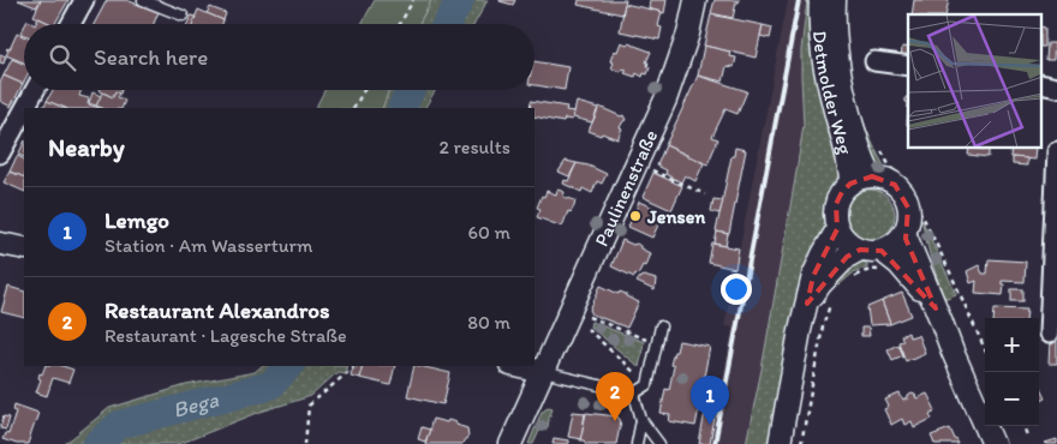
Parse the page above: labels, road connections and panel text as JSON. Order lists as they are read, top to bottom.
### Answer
{
  "streets": {
    "street": ["Detmolder Weg", "Paulinenstraße"]
  },
  "water": ["Bega"],
  "places": ["Jensen"],
  "page": {
    "search": "Search here",
    "heading": ["Nearby", "2 results"],
    "list": [
      {
        "mark": "1",
        "name": "Lemgo",
        "note": "Station · Am Wasserturm",
        "value": "60 m"
      },
      {
        "mark": "2",
        "name": "Restaurant Alexandros",
        "note": "Restaurant · Lagesche Straße",
        "value": "80 m"
      }
    ],
    "map_buttons": ["+", "−"],
    "pins": ["2", "1"]
  }
}
